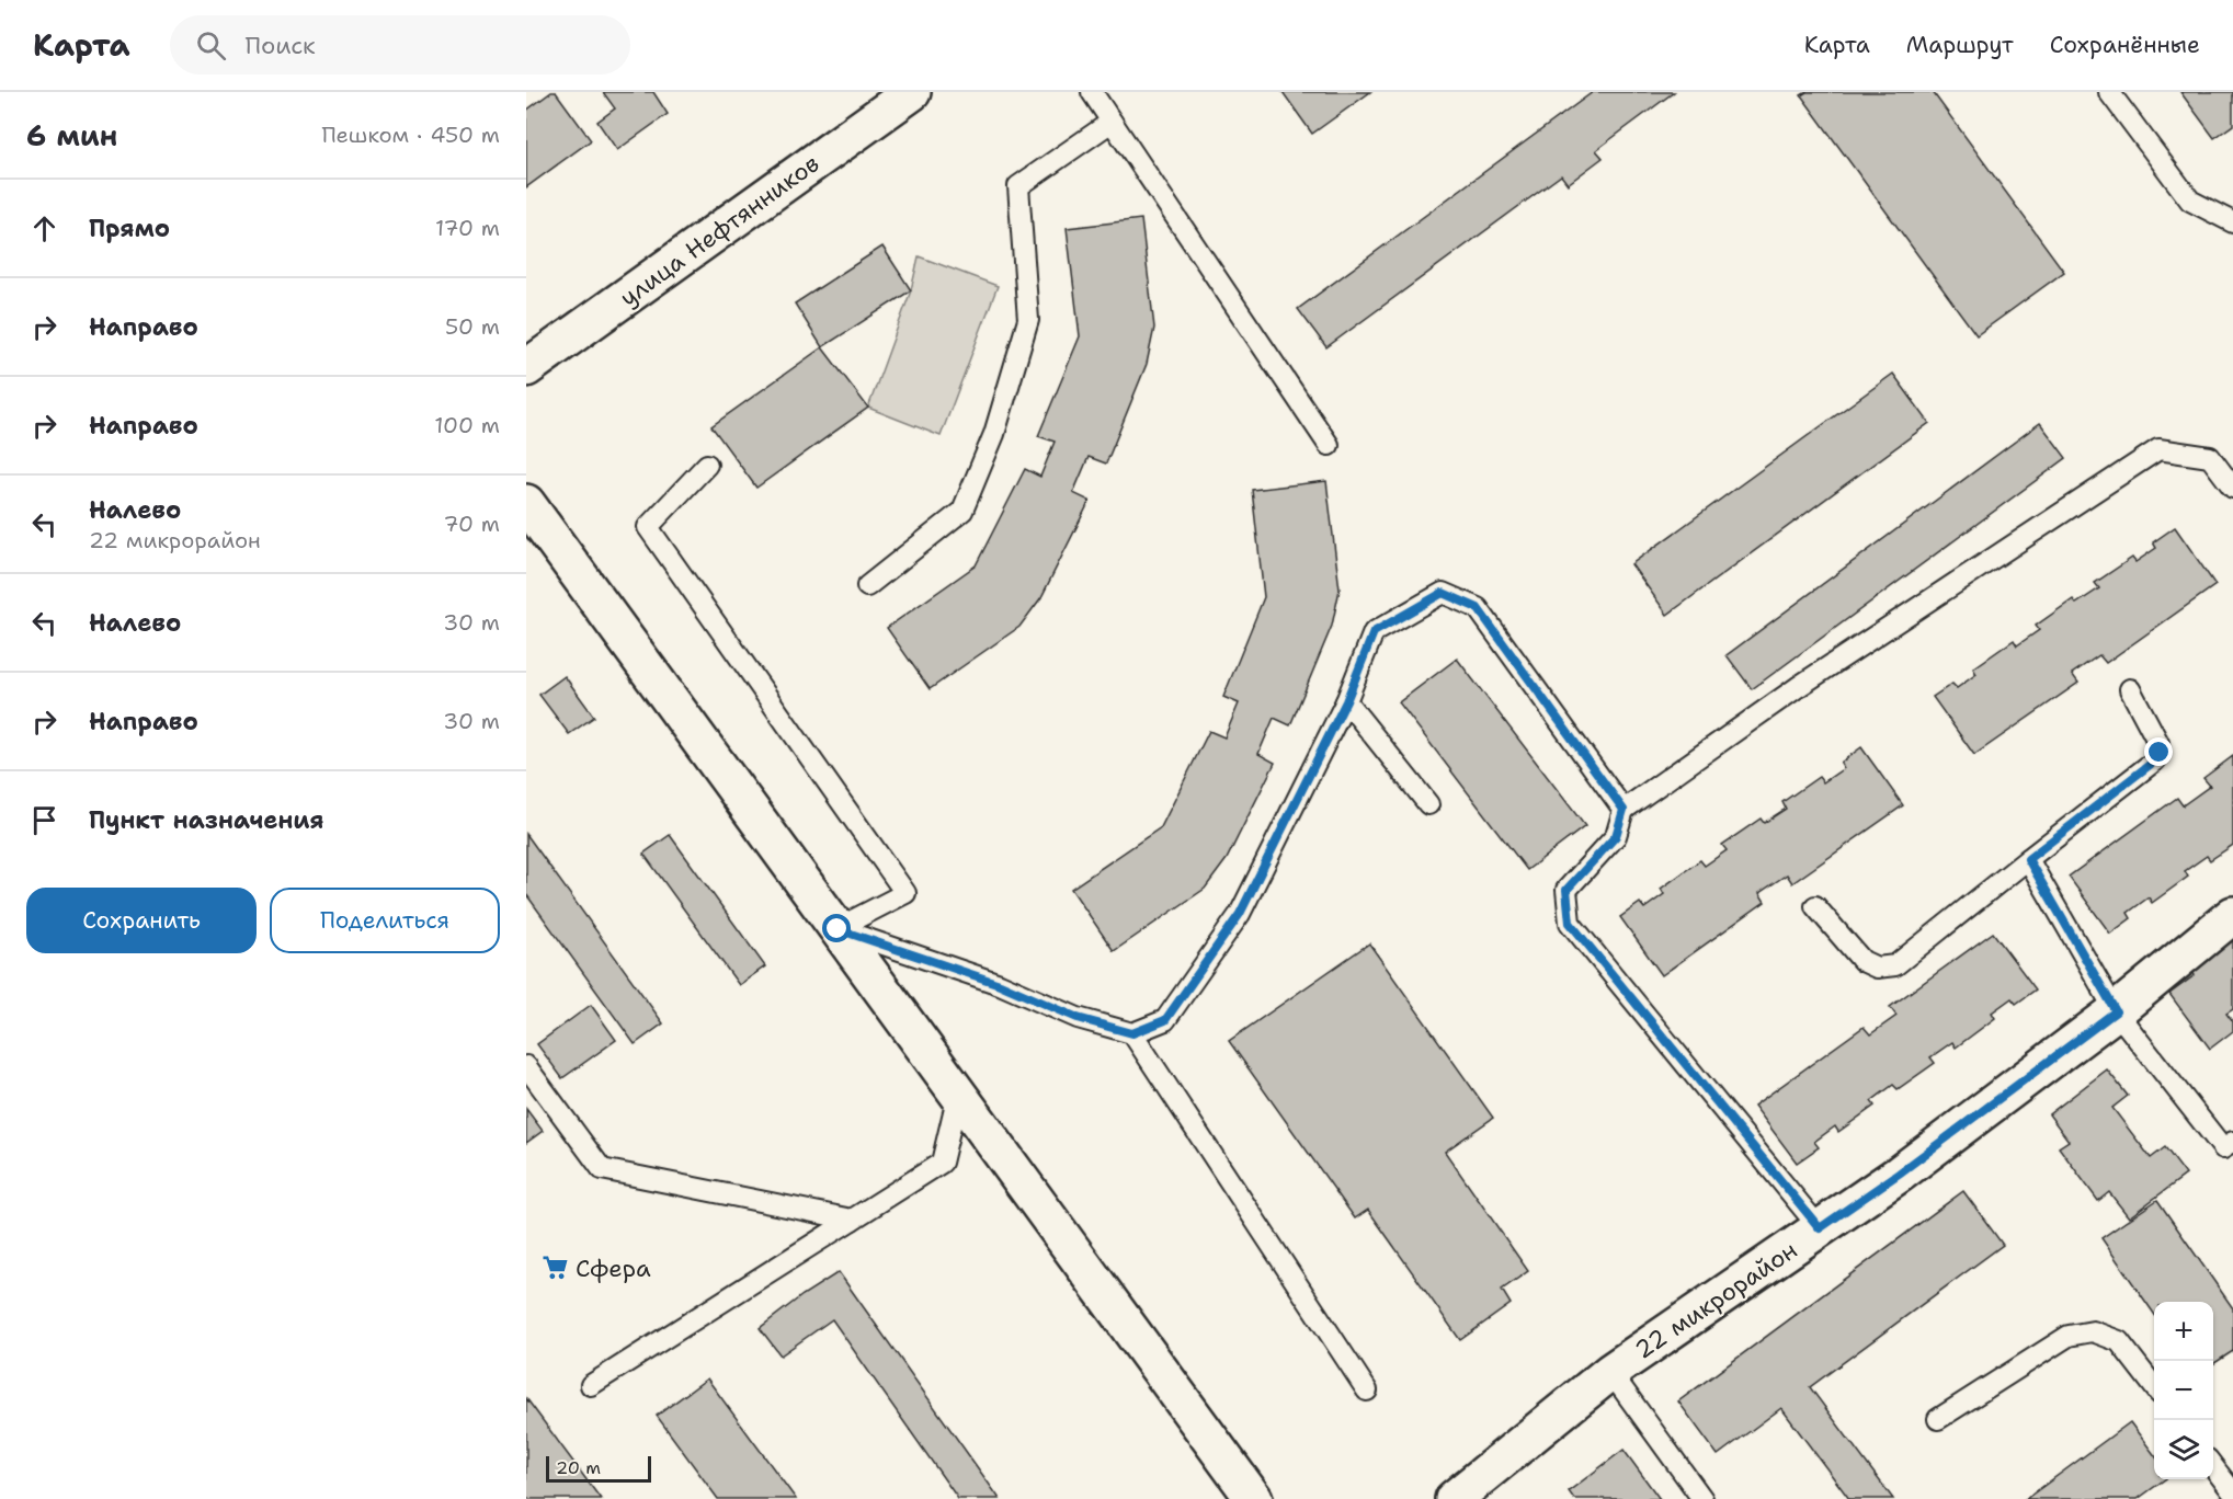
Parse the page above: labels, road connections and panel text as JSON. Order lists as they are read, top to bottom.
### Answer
{
  "streets": {
    "street": ["улица Нефтянников", "22 микрорайон"]
  },
  "places": {
    "supermarket": ["Сфера"]
  },
  "scale_bar": "20 m",
  "page": {
    "header": "Карта",
    "search": "Поиск",
    "nav": ["Карта", "Маршрут", "Сохранённые"],
    "heading": ["6 мин", "Пешком · 450 m"],
    "list": [
      ["Прямо", "170 m"],
      ["Направо", "50 m"],
      ["Направо", "100 m"],
      ["Налево", "22 микрорайон", "70 m"],
      ["Налево", "30 m"],
      ["Направо", "30 m"],
      "Пункт назначения"
    ],
    "buttons": ["Сохранить", "Поделиться"],
    "map_buttons": ["+", "−"],
    "scale": "20 m"
  }
}
